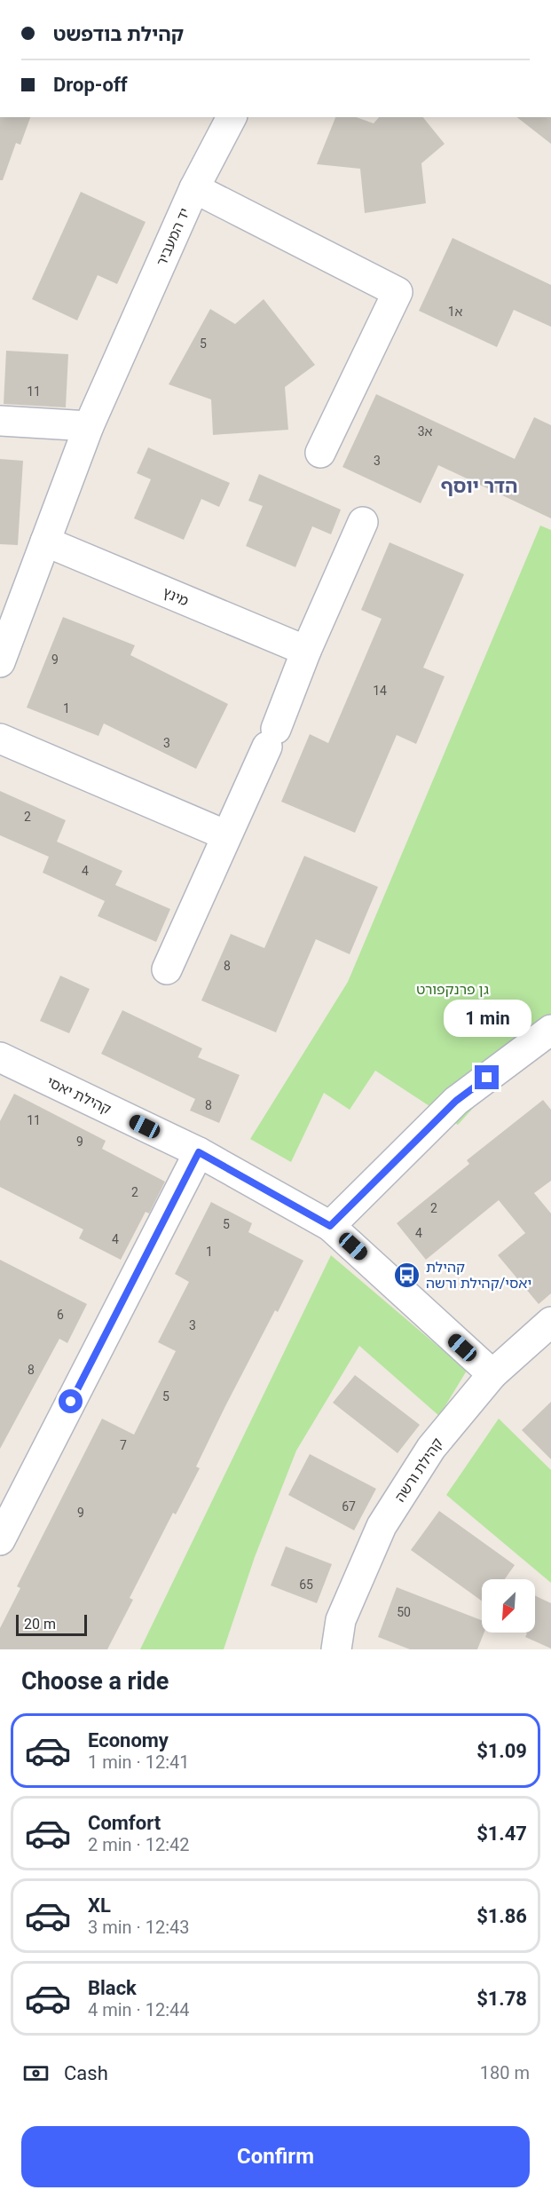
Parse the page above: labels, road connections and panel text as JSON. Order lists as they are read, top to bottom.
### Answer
{
  "streets": {
    "street": [
      "יד המעביר",
      "מינץ",
      "קהילת יאסי",
      "קהילת ורשה"
    ]
  },
  "crossings": [
    ["יד המעביר", "מינץ"],
    ["קהילת יאסי", "קהילת ורשה"]
  ],
  "districts": ["הדר יוסף"],
  "parks": ["גן פרנקפורט"],
  "places": {
    "bus stop": ["קהילת יאסי/קהילת ורשה"]
  },
  "house_numbers": [
    "1א",
    "5",
    "11",
    "3א",
    "3",
    "9",
    "14",
    "1",
    "3",
    "2",
    "4",
    "8",
    "8",
    "11",
    "9",
    "2",
    "2",
    "5",
    "4",
    "4",
    "1",
    "6",
    "3",
    "8",
    "5",
    "7",
    "67",
    "9",
    "65",
    "50"
  ],
  "scale_bar": "20 m",
  "north": "bottom left",
  "page": {
    "banner": ["קהילת בודפשט", "Drop-off"],
    "bubble": "1 min",
    "scale": "20 m",
    "heading": "Choose a ride",
    "list": [
      {
        "name": "Economy",
        "note": "1 min · 12:41",
        "value": "$1.09"
      },
      {
        "name": "Comfort",
        "note": "2 min · 12:42",
        "value": "$1.47"
      },
      {
        "name": "XL",
        "note": "3 min · 12:43",
        "value": "$1.86"
      },
      {
        "name": "Black",
        "note": "4 min · 12:44",
        "value": "$1.78"
      }
    ],
    "pay": ["Cash", "180 m"],
    "buttons": "Confirm"
  }
}
